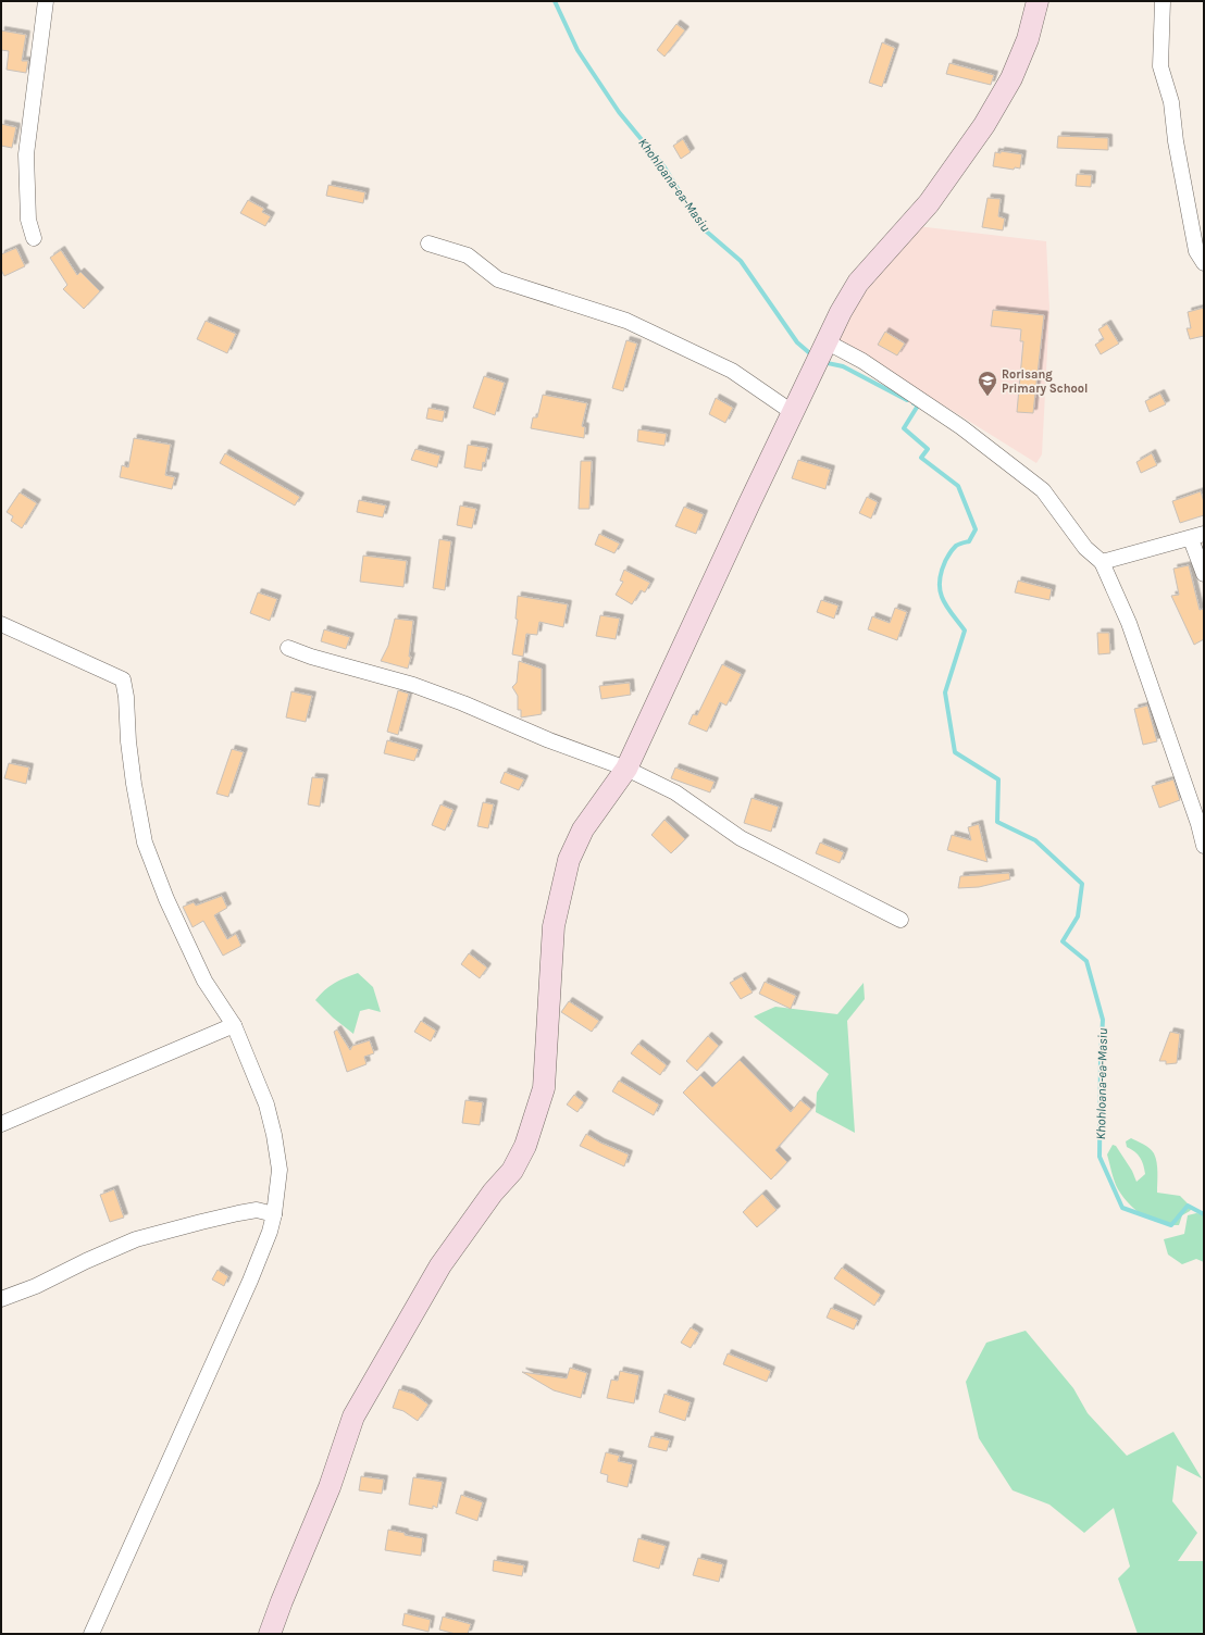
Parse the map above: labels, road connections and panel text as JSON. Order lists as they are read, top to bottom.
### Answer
{
  "water": ["Khohloana-ea-Masiu"],
  "places": {
    "school or university": ["Rorisang Primary School"]
  }
}
